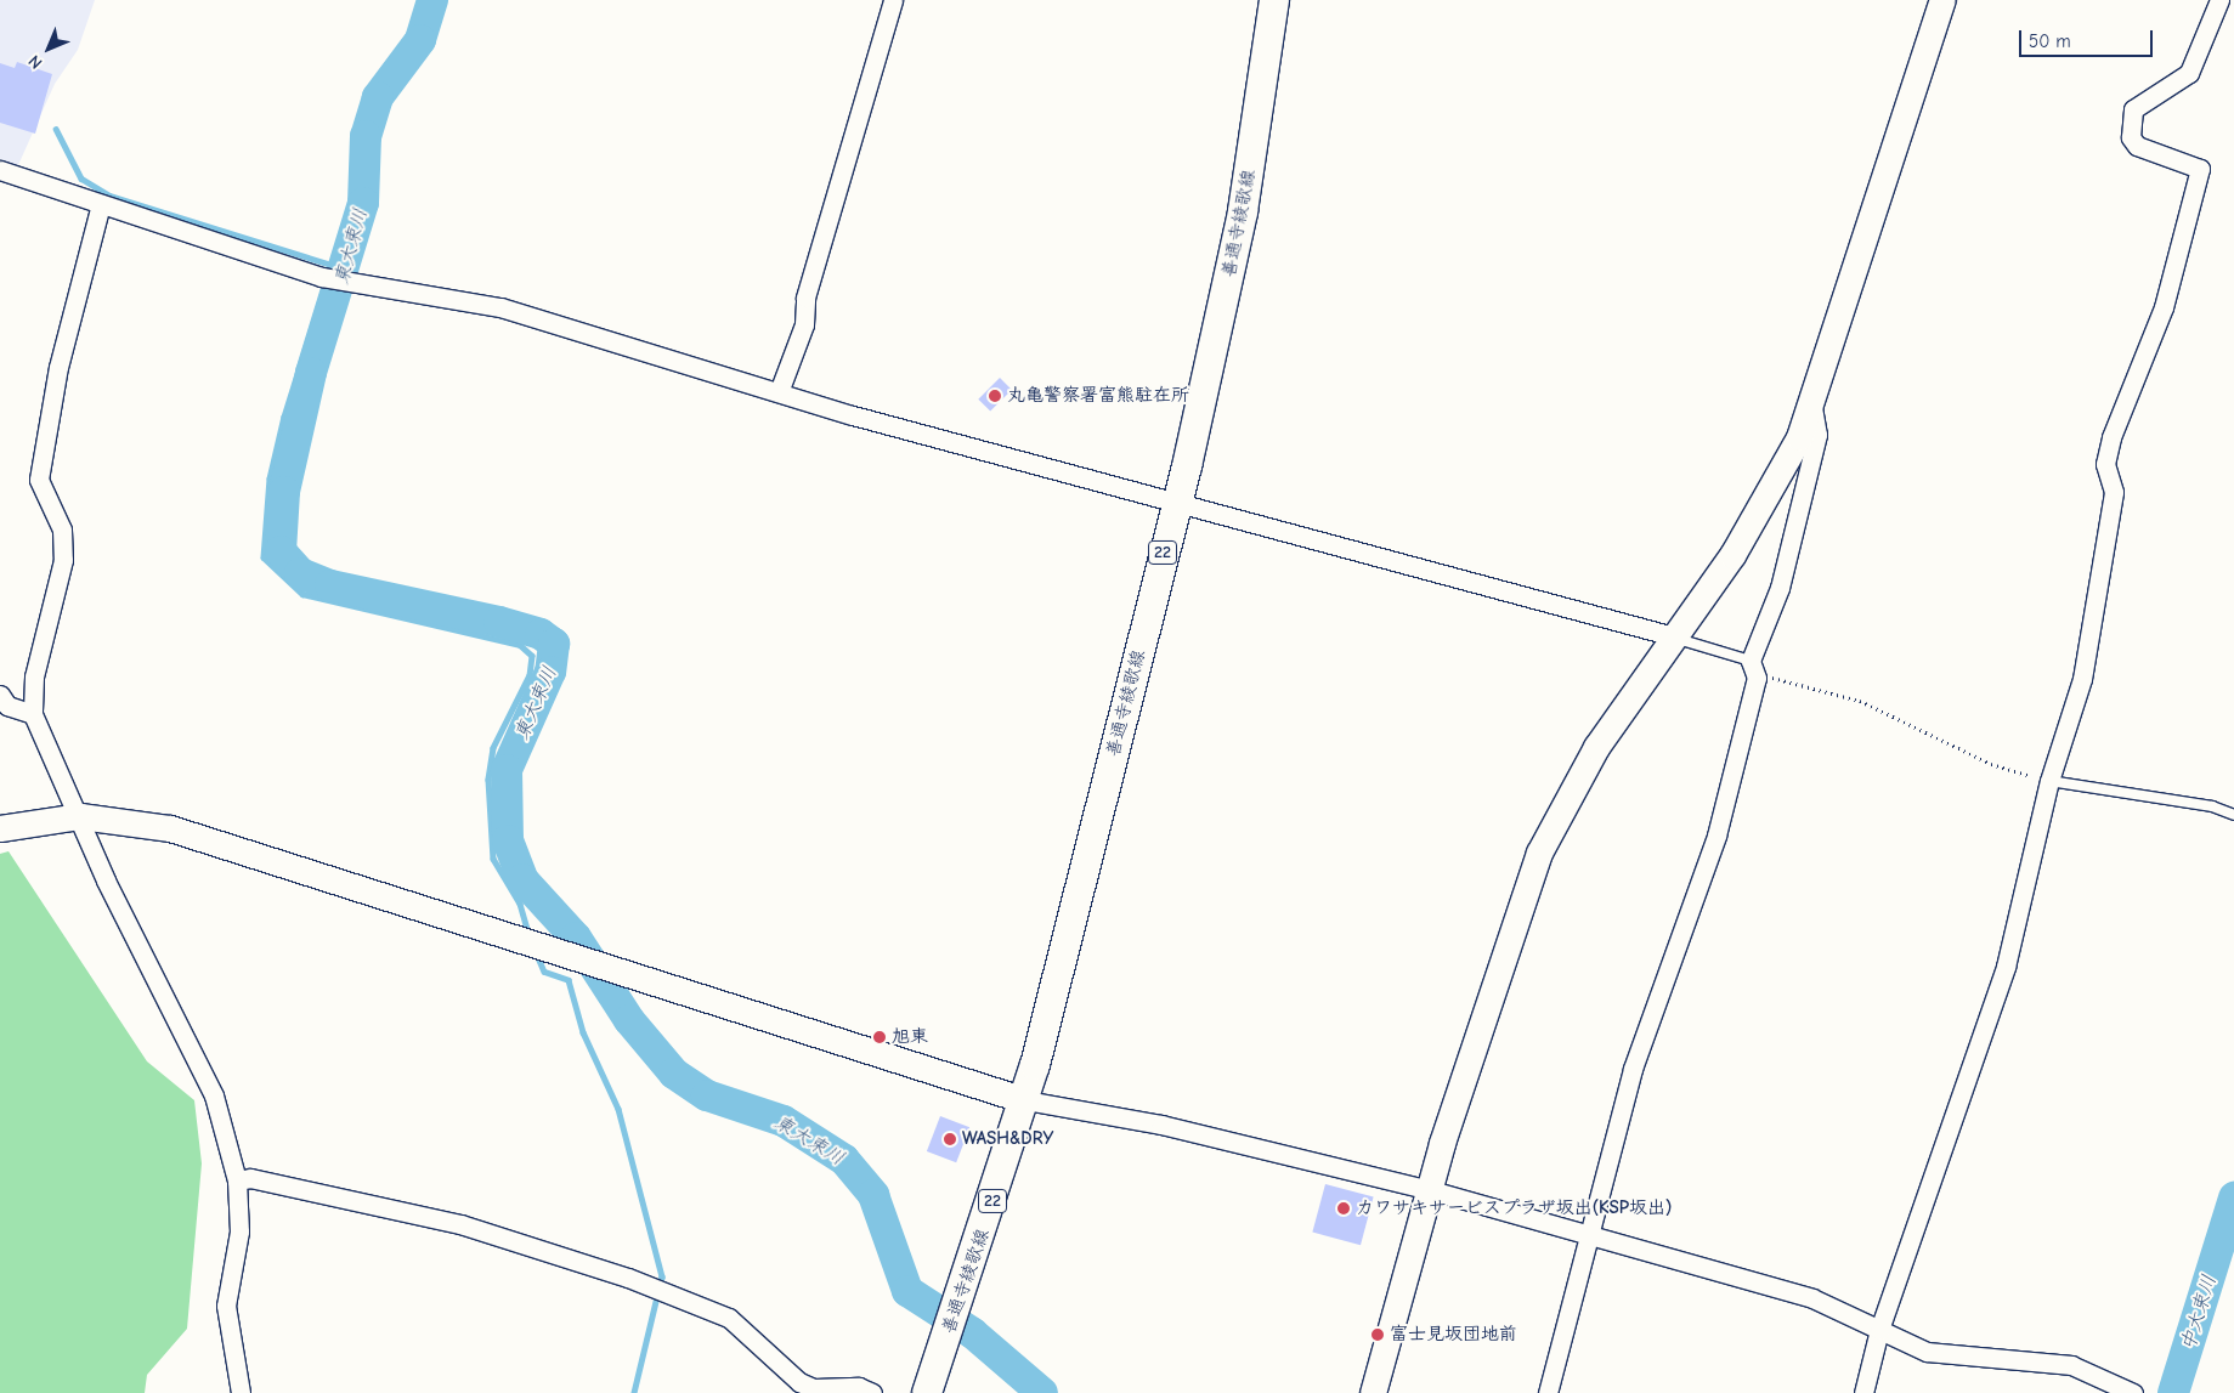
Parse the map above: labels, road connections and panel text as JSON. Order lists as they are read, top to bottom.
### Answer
{
  "streets": {
    "main road": ["善通寺綾歌線", "22"]
  },
  "water": ["東大束川", "中大束川"],
  "places": [
    "丸亀警察署富熊駐在所",
    "旭東",
    "WASH&DRY",
    "カワサキサービスプラザ坂出(KSP坂出)",
    "富士見坂団地前"
  ],
  "scale_bar": "50 m",
  "north": "bottom left"
}
